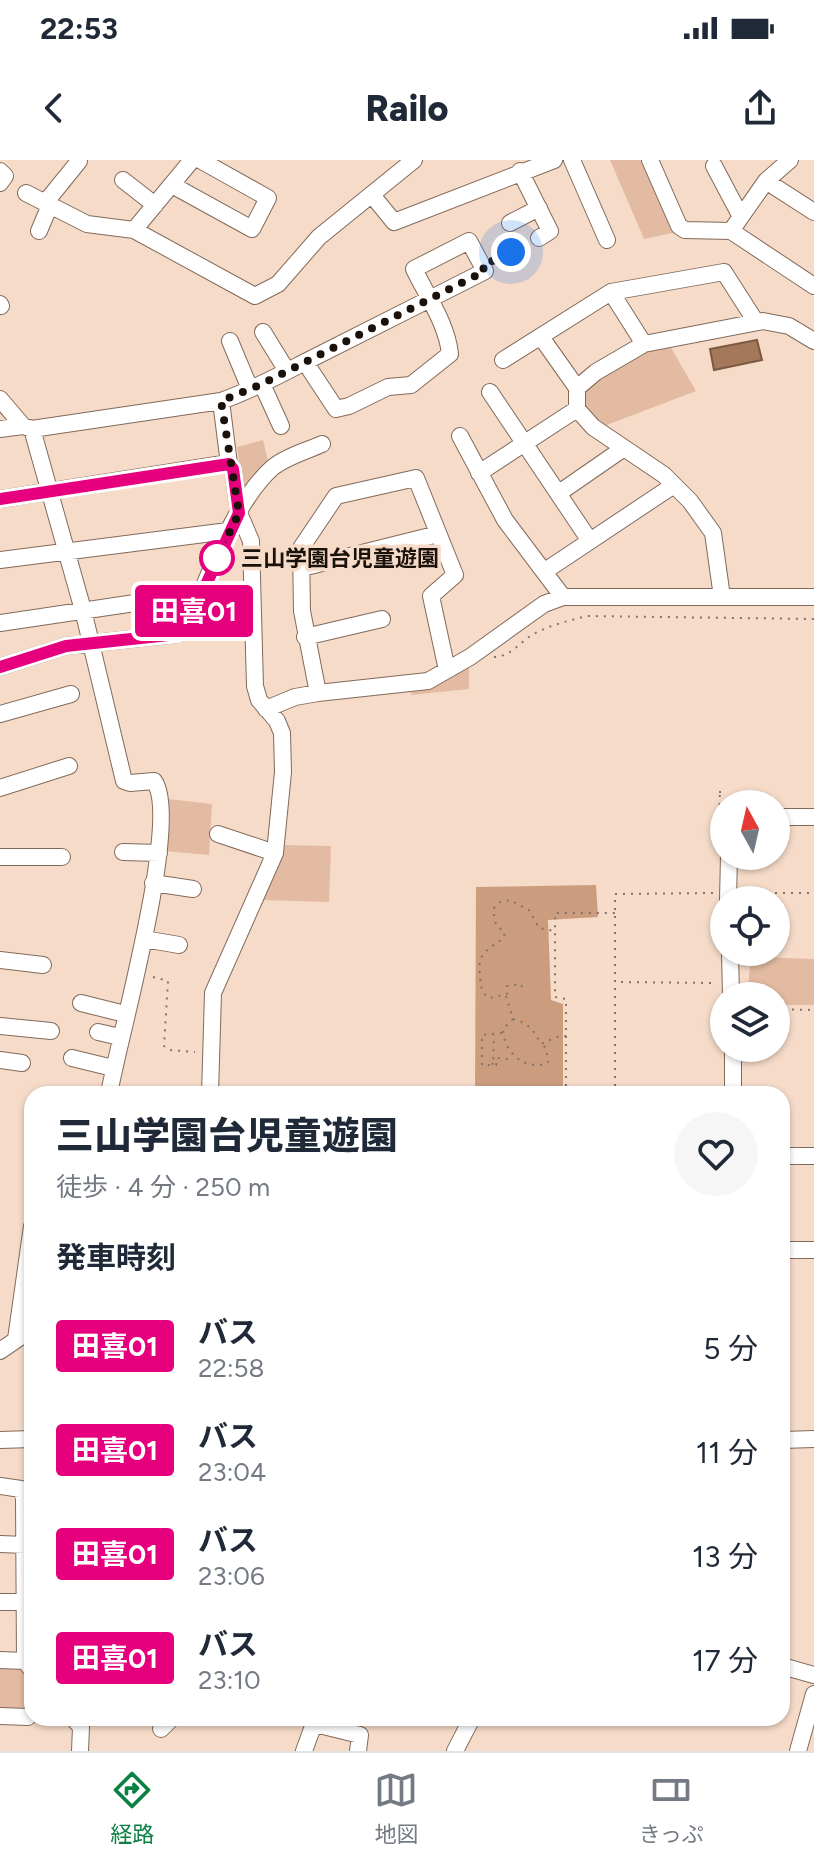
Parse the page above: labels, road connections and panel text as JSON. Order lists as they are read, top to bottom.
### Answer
{
  "places": ["三山学園台児童遊園"],
  "lines": ["bus line 田喜01"],
  "north": "top",
  "page": {
    "status": "22:53",
    "header": "Railo",
    "on_map": "田喜01",
    "heading": [
      ["三山学園台児童遊園", "徒歩 · 4 分 · 250 m"],
      "発車時刻"
    ],
    "list": [
      {
        "mark": "田喜01",
        "name": "バス",
        "note": "22:58",
        "value": "5 分"
      },
      {
        "mark": "田喜01",
        "name": "バス",
        "note": "23:04",
        "value": "11 分"
      },
      {
        "mark": "田喜01",
        "name": "バス",
        "note": "23:06",
        "value": "13 分"
      },
      {
        "mark": "田喜01",
        "name": "バス",
        "note": "23:10",
        "value": "17 分"
      }
    ],
    "tabs": ["経路", "地図", "きっぷ"]
  }
}
